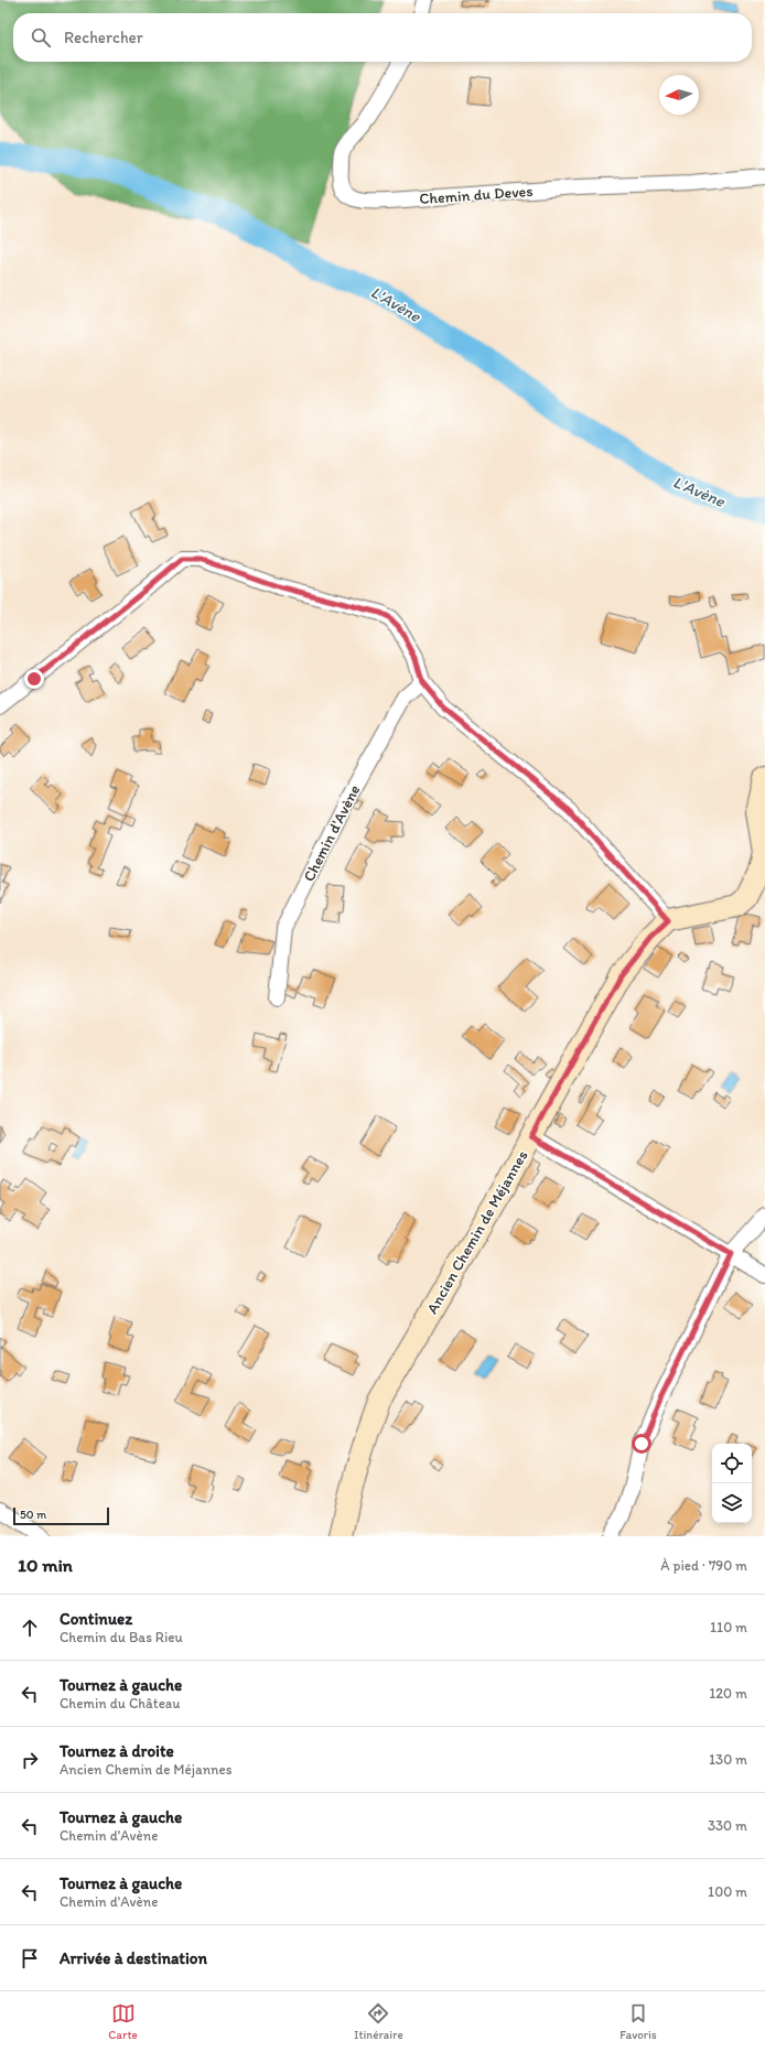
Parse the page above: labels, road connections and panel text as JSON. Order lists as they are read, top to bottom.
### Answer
{
  "streets": {
    "street": ["Chemin du Deves", "Chemin d'Avène", "Ancien Chemin de Méjannes"]
  },
  "water": ["L'Avène"],
  "scale_bar": "50 m",
  "north": "left",
  "page": {
    "search": "Rechercher",
    "scale": "50 m",
    "heading": ["10 min", "À pied · 790 m"],
    "list": [
      ["Continuez", "Chemin du Bas Rieu", "110 m"],
      ["Tournez à gauche", "Chemin du Château", "120 m"],
      ["Tournez à droite", "Ancien Chemin de Méjannes", "130 m"],
      ["Tournez à gauche", "Chemin d'Avène", "330 m"],
      ["Tournez à gauche", "Chemin d'Avène", "100 m"],
      "Arrivée à destination"
    ],
    "nav": ["Carte", "Itinéraire", "Favoris"]
  }
}
